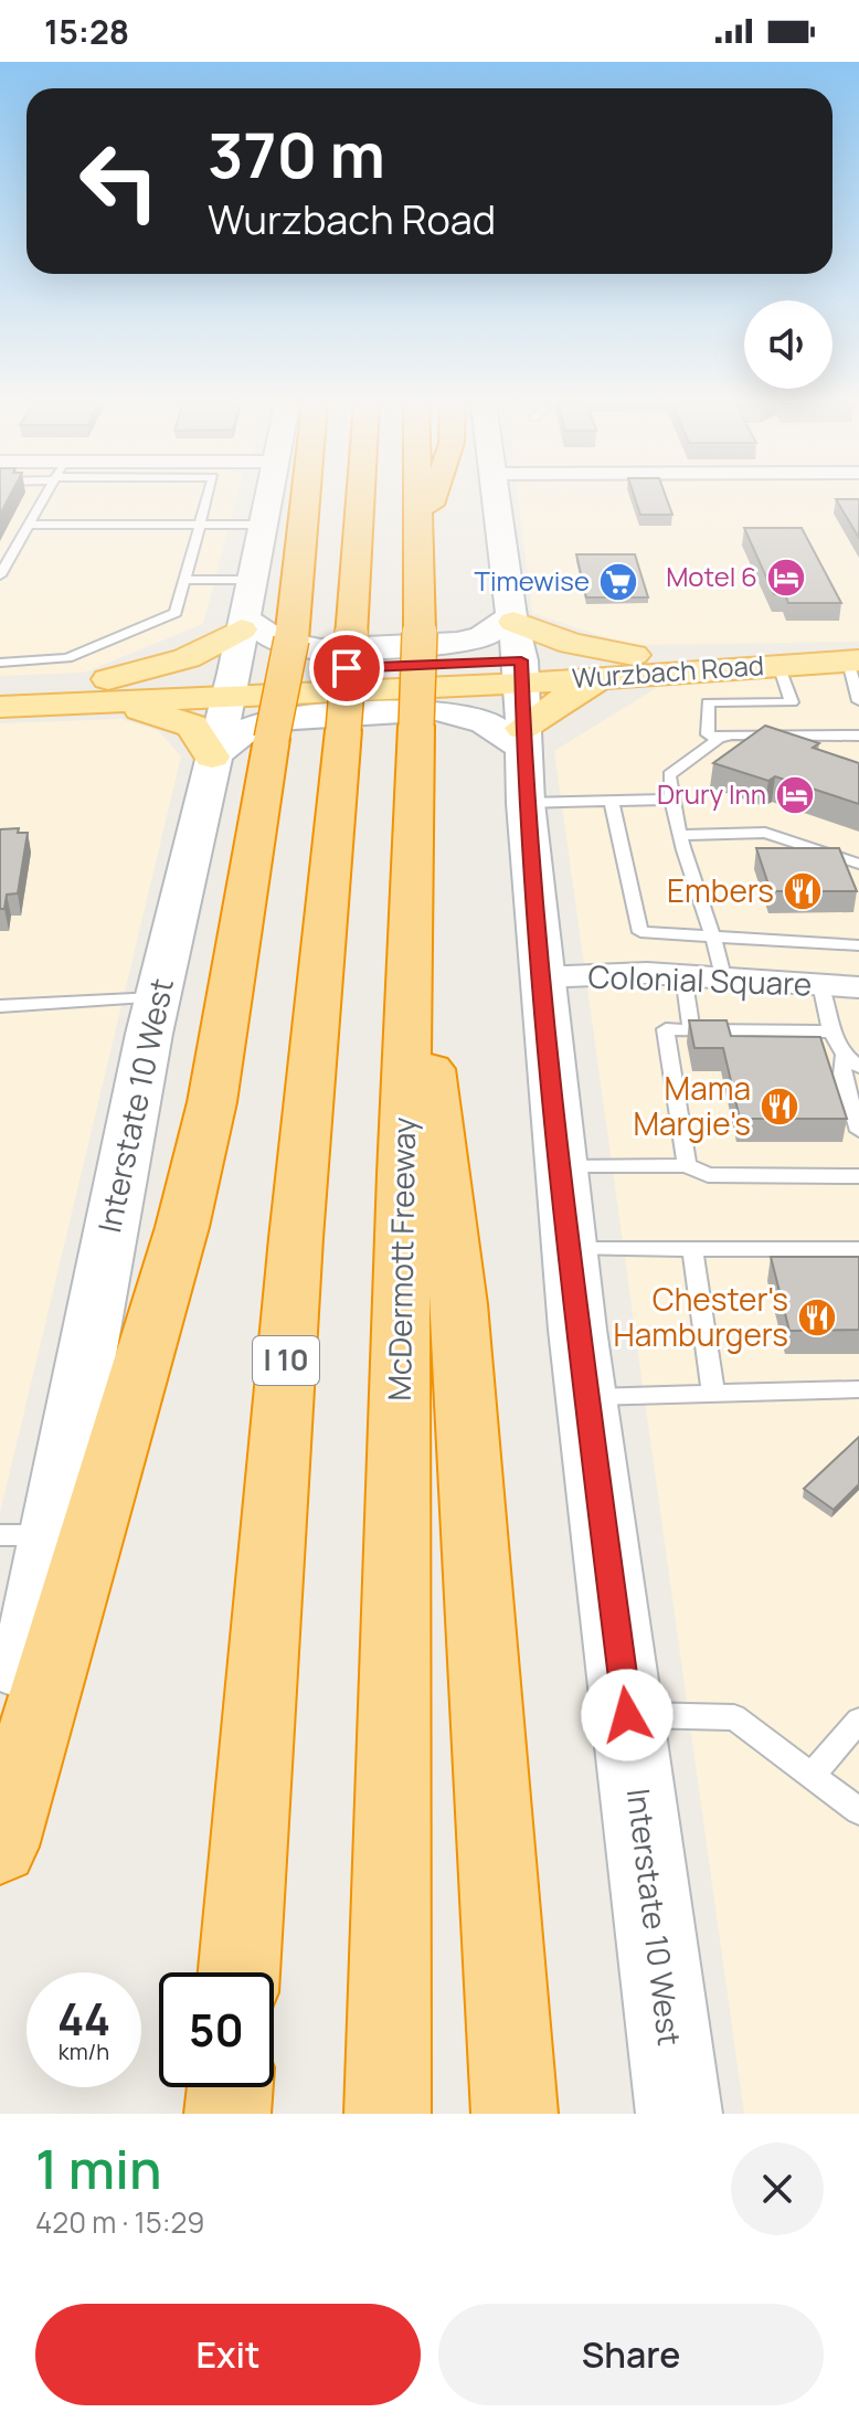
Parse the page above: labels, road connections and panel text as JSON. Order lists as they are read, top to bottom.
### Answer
{
  "streets": {
    "highway": ["McDermott Freeway", "I 10"],
    "main road": ["Wurzbach Road", "Interstate 10 West"],
    "street": ["Colonial Square"]
  },
  "crossings": [
    ["Wurzbach Road", "Interstate 10 West"],
    ["Colonial Square", "Interstate 10 West"]
  ],
  "places": {
    "hotel": ["Motel 6", "Drury Inn"],
    "supermarket": ["Timewise"],
    "restaurant": ["Embers", "Mama Margie's", "Chester's Hamburgers"]
  },
  "page": {
    "status": "15:28",
    "turn": ["370 m", "Wurzbach Road"],
    "speed": "44 km/h",
    "limit": "50",
    "heading": ["1 min", "420 m · 15:29"],
    "buttons": ["Exit", "Share"]
  }
}
